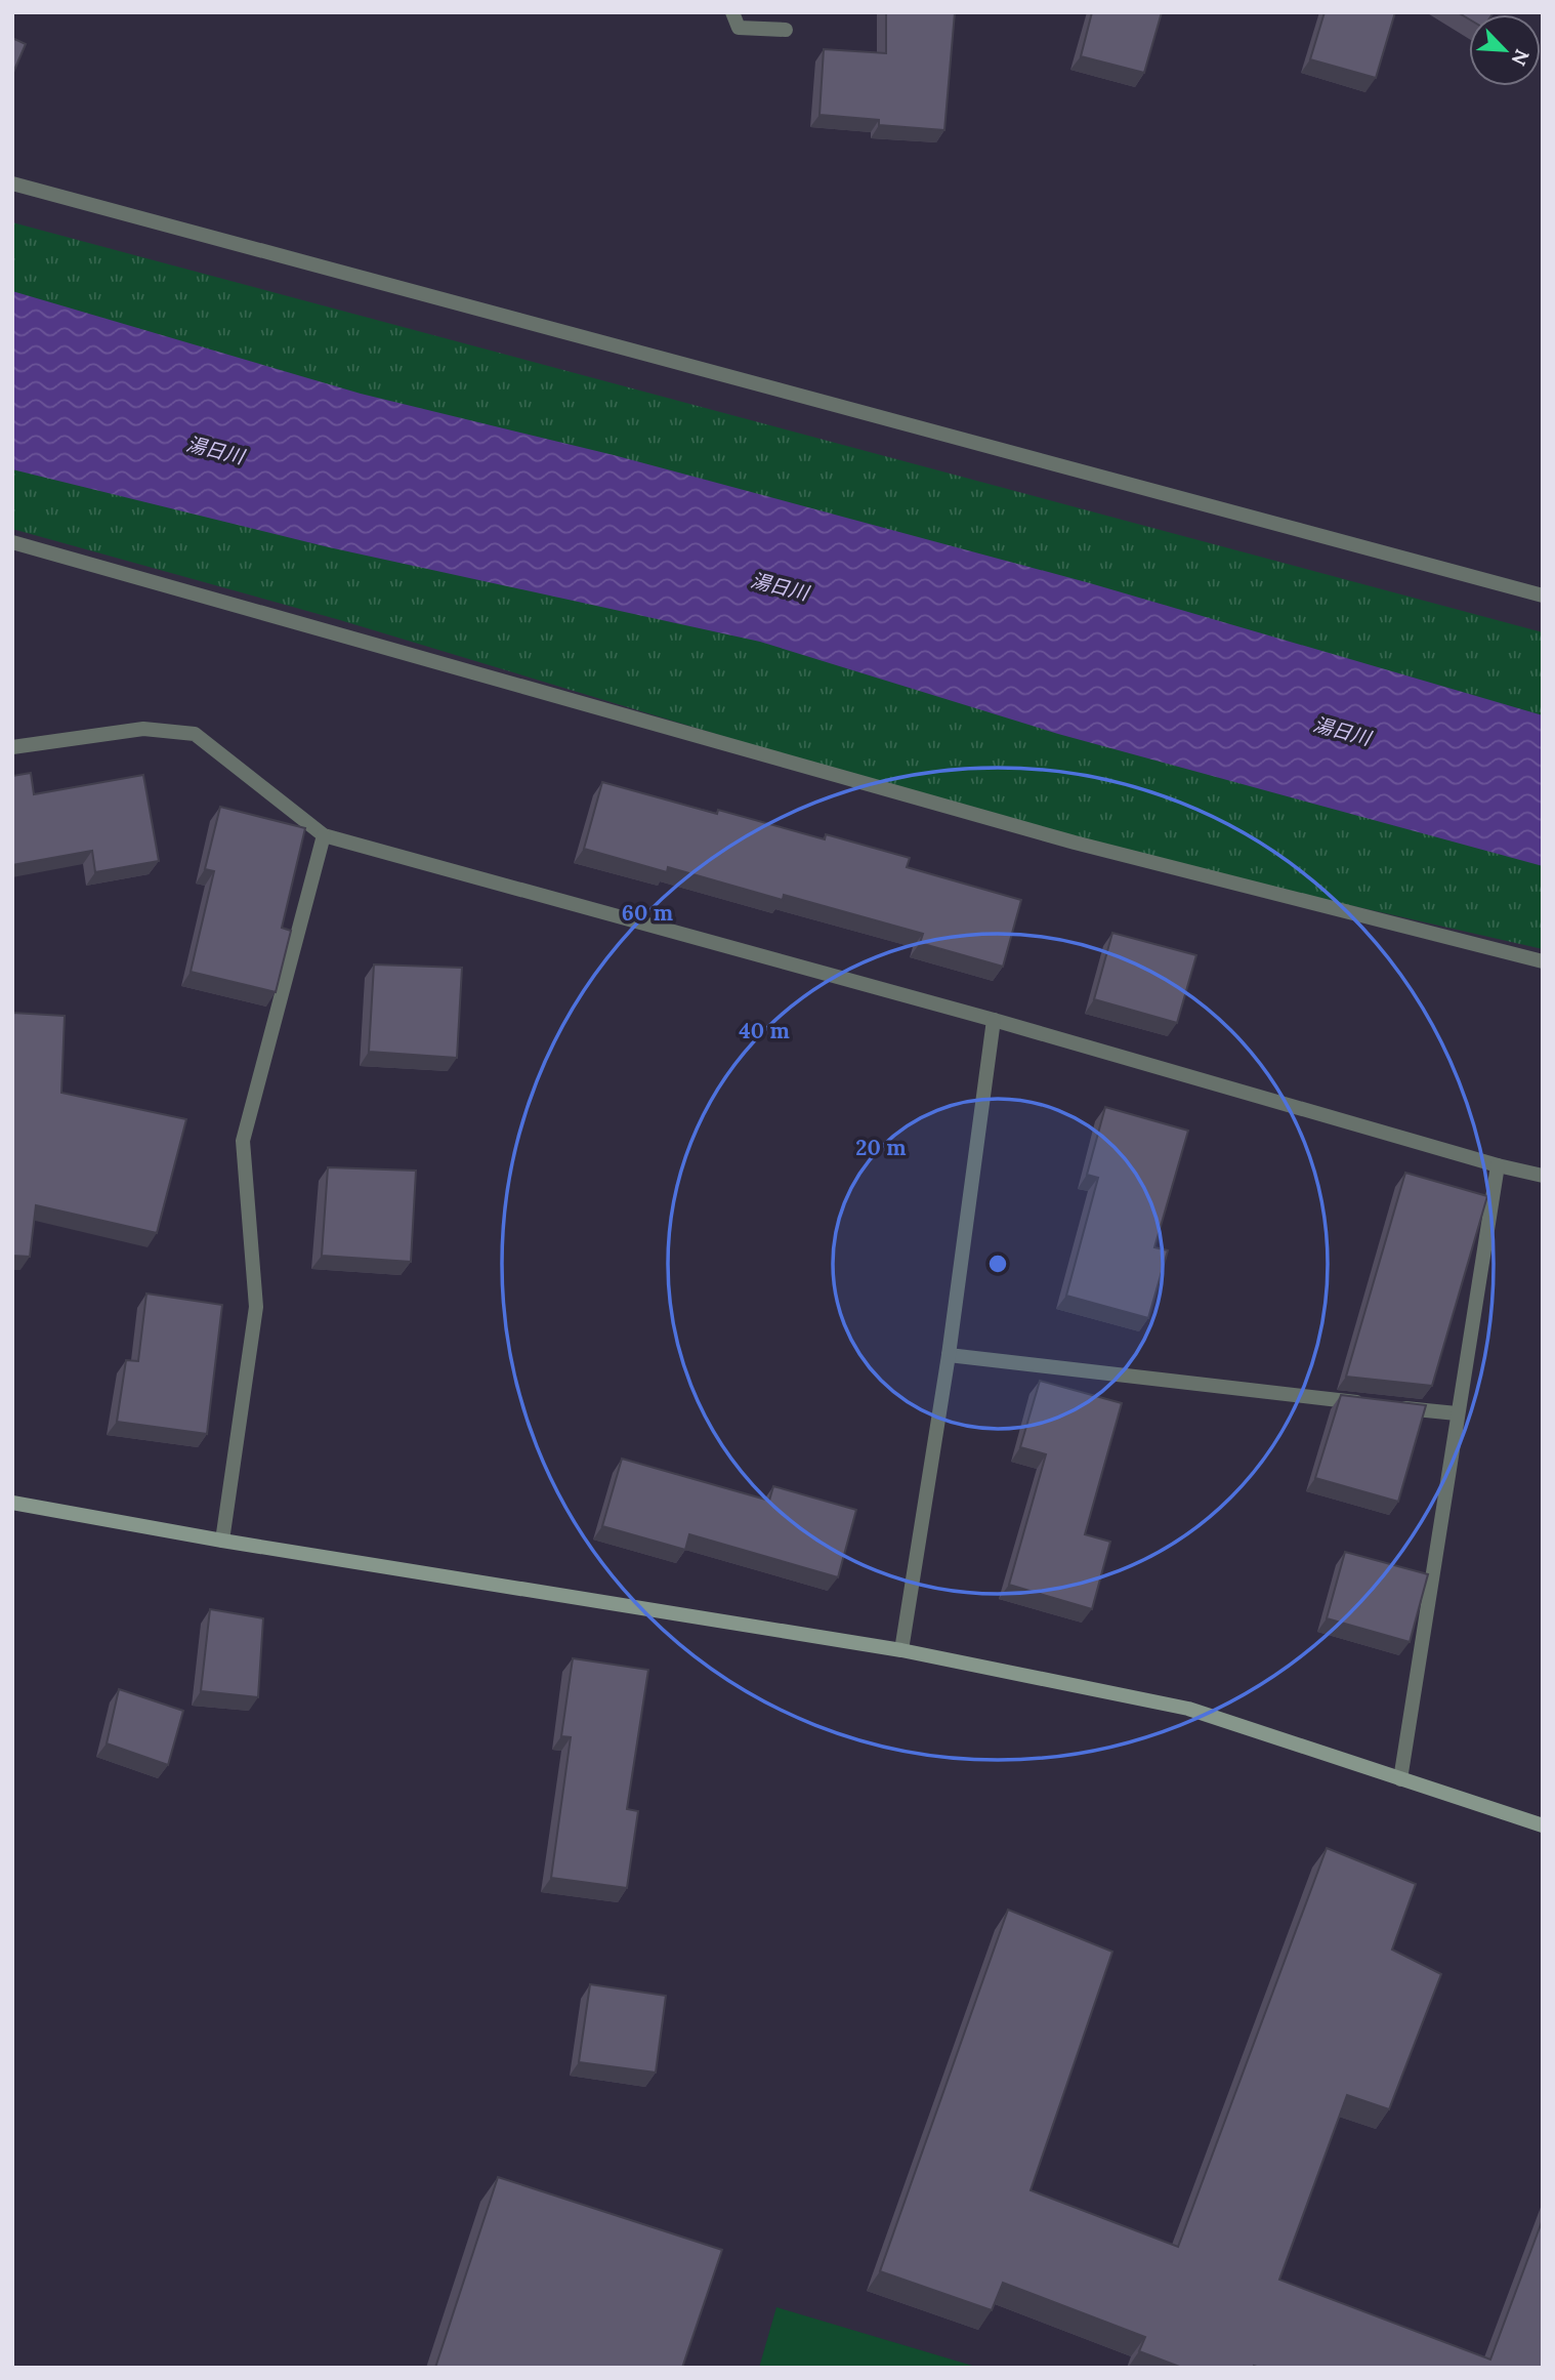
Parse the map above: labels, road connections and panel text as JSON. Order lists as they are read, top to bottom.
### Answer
{
  "water": ["湯日川"],
  "north": "bottom right",
  "rings": ["60 m", "40 m", "20 m"]
}
